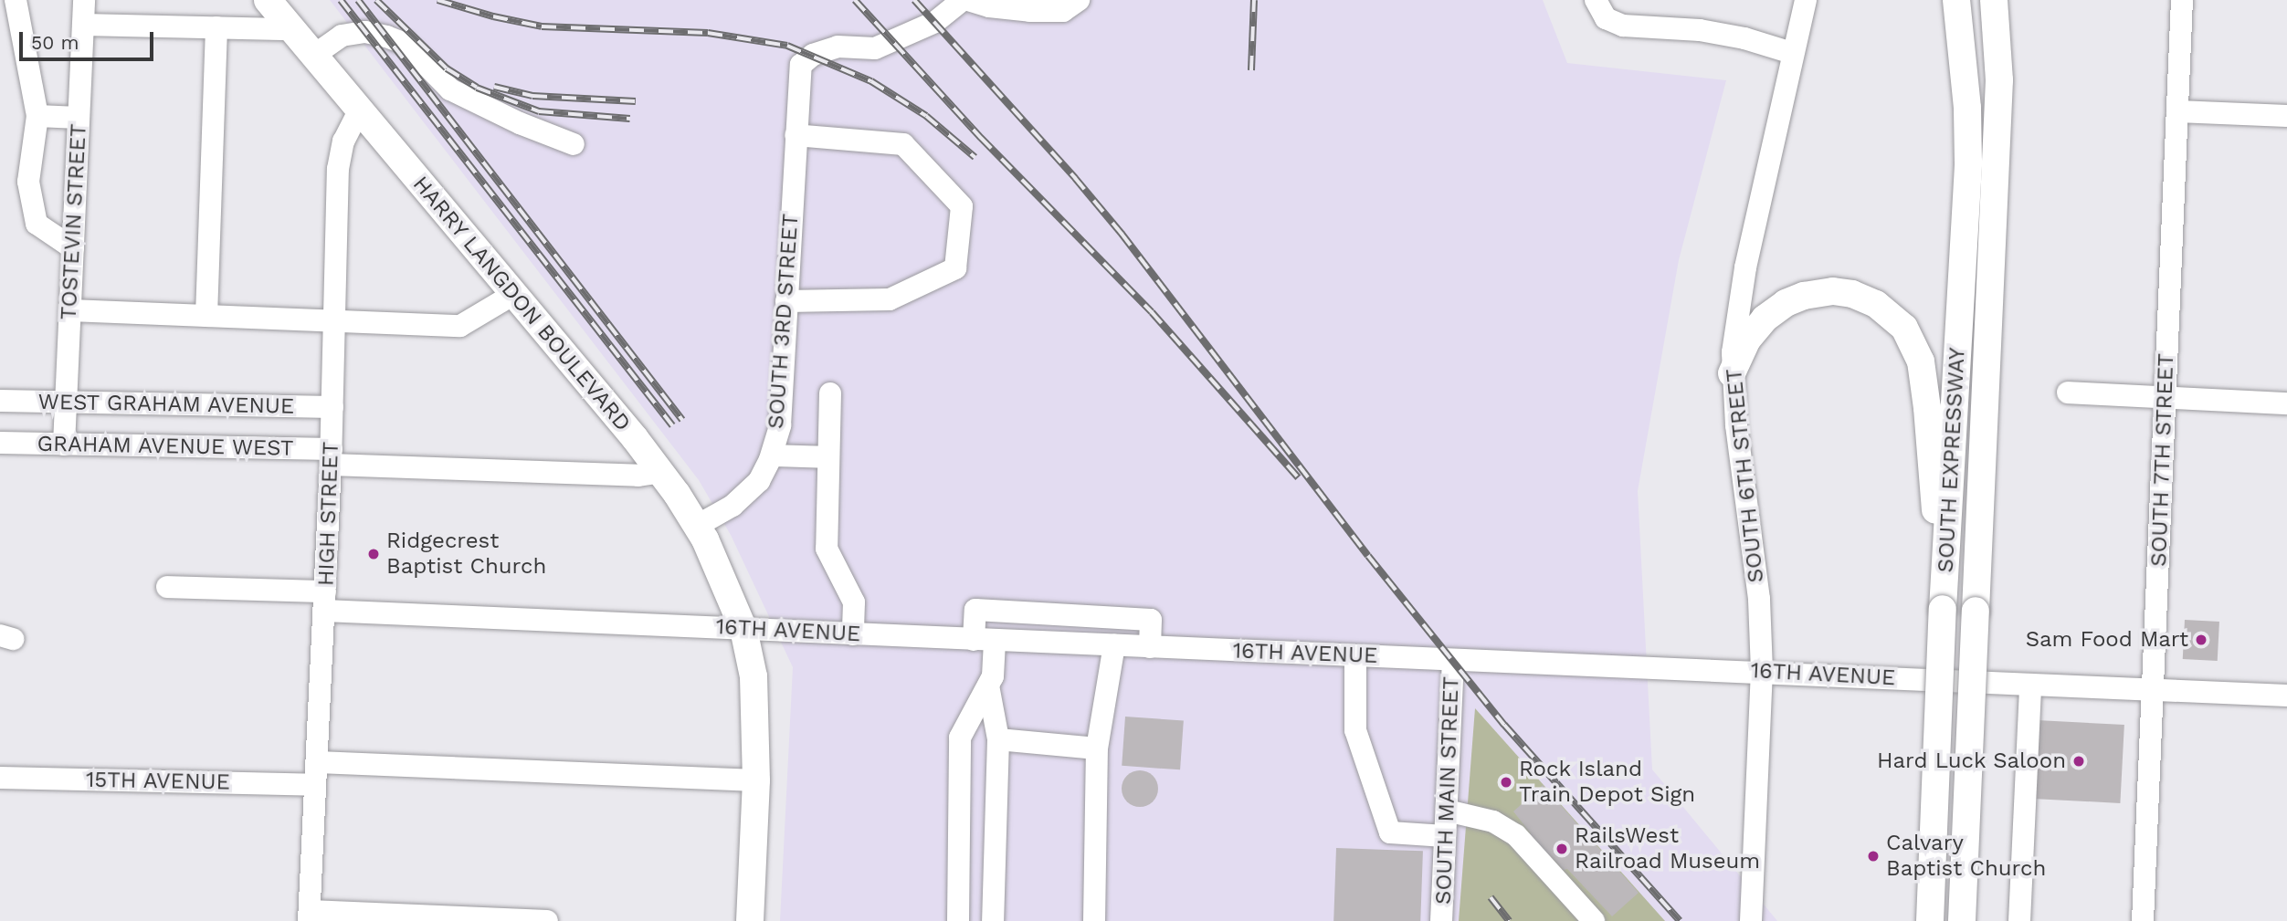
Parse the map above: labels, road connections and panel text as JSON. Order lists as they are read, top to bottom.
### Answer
{
  "streets": {
    "main road": ["HARRY LANGDON BOULEVARD", "SOUTH EXPRESSWAY"],
    "street": [
      "TOSTEVIN STREET",
      "SOUTH 3RD STREET",
      "WEST GRAHAM AVENUE",
      "GRAHAM AVENUE WEST",
      "SOUTH 7TH STREET",
      "SOUTH 6TH STREET",
      "HIGH STREET",
      "16TH AVENUE",
      "15TH AVENUE",
      "SOUTH MAIN STREET"
    ]
  },
  "crossings": [
    ["TOSTEVIN STREET", "WEST GRAHAM AVENUE"],
    ["TOSTEVIN STREET", "GRAHAM AVENUE WEST"],
    ["HARRY LANGDON BOULEVARD", "SOUTH 3RD STREET"],
    ["HARRY LANGDON BOULEVARD", "GRAHAM AVENUE WEST"],
    ["HARRY LANGDON BOULEVARD", "HIGH STREET"],
    ["HARRY LANGDON BOULEVARD", "16TH AVENUE"],
    ["WEST GRAHAM AVENUE", "HIGH STREET"],
    ["GRAHAM AVENUE WEST", "HIGH STREET"],
    ["SOUTH 7TH STREET", "16TH AVENUE"],
    ["SOUTH 6TH STREET", "16TH AVENUE"],
    ["HIGH STREET", "16TH AVENUE"],
    ["HIGH STREET", "15TH AVENUE"],
    ["16TH AVENUE", "SOUTH MAIN STREET"]
  ],
  "places": [
    "Ridgecrest Baptist Church",
    "Sam Food Mart",
    "Hard Luck Saloon",
    "Rock Island Train Depot Sign",
    "RailsWest Railroad Museum",
    "Calvary Baptist Church"
  ],
  "scale_bar": "50 m"
}
